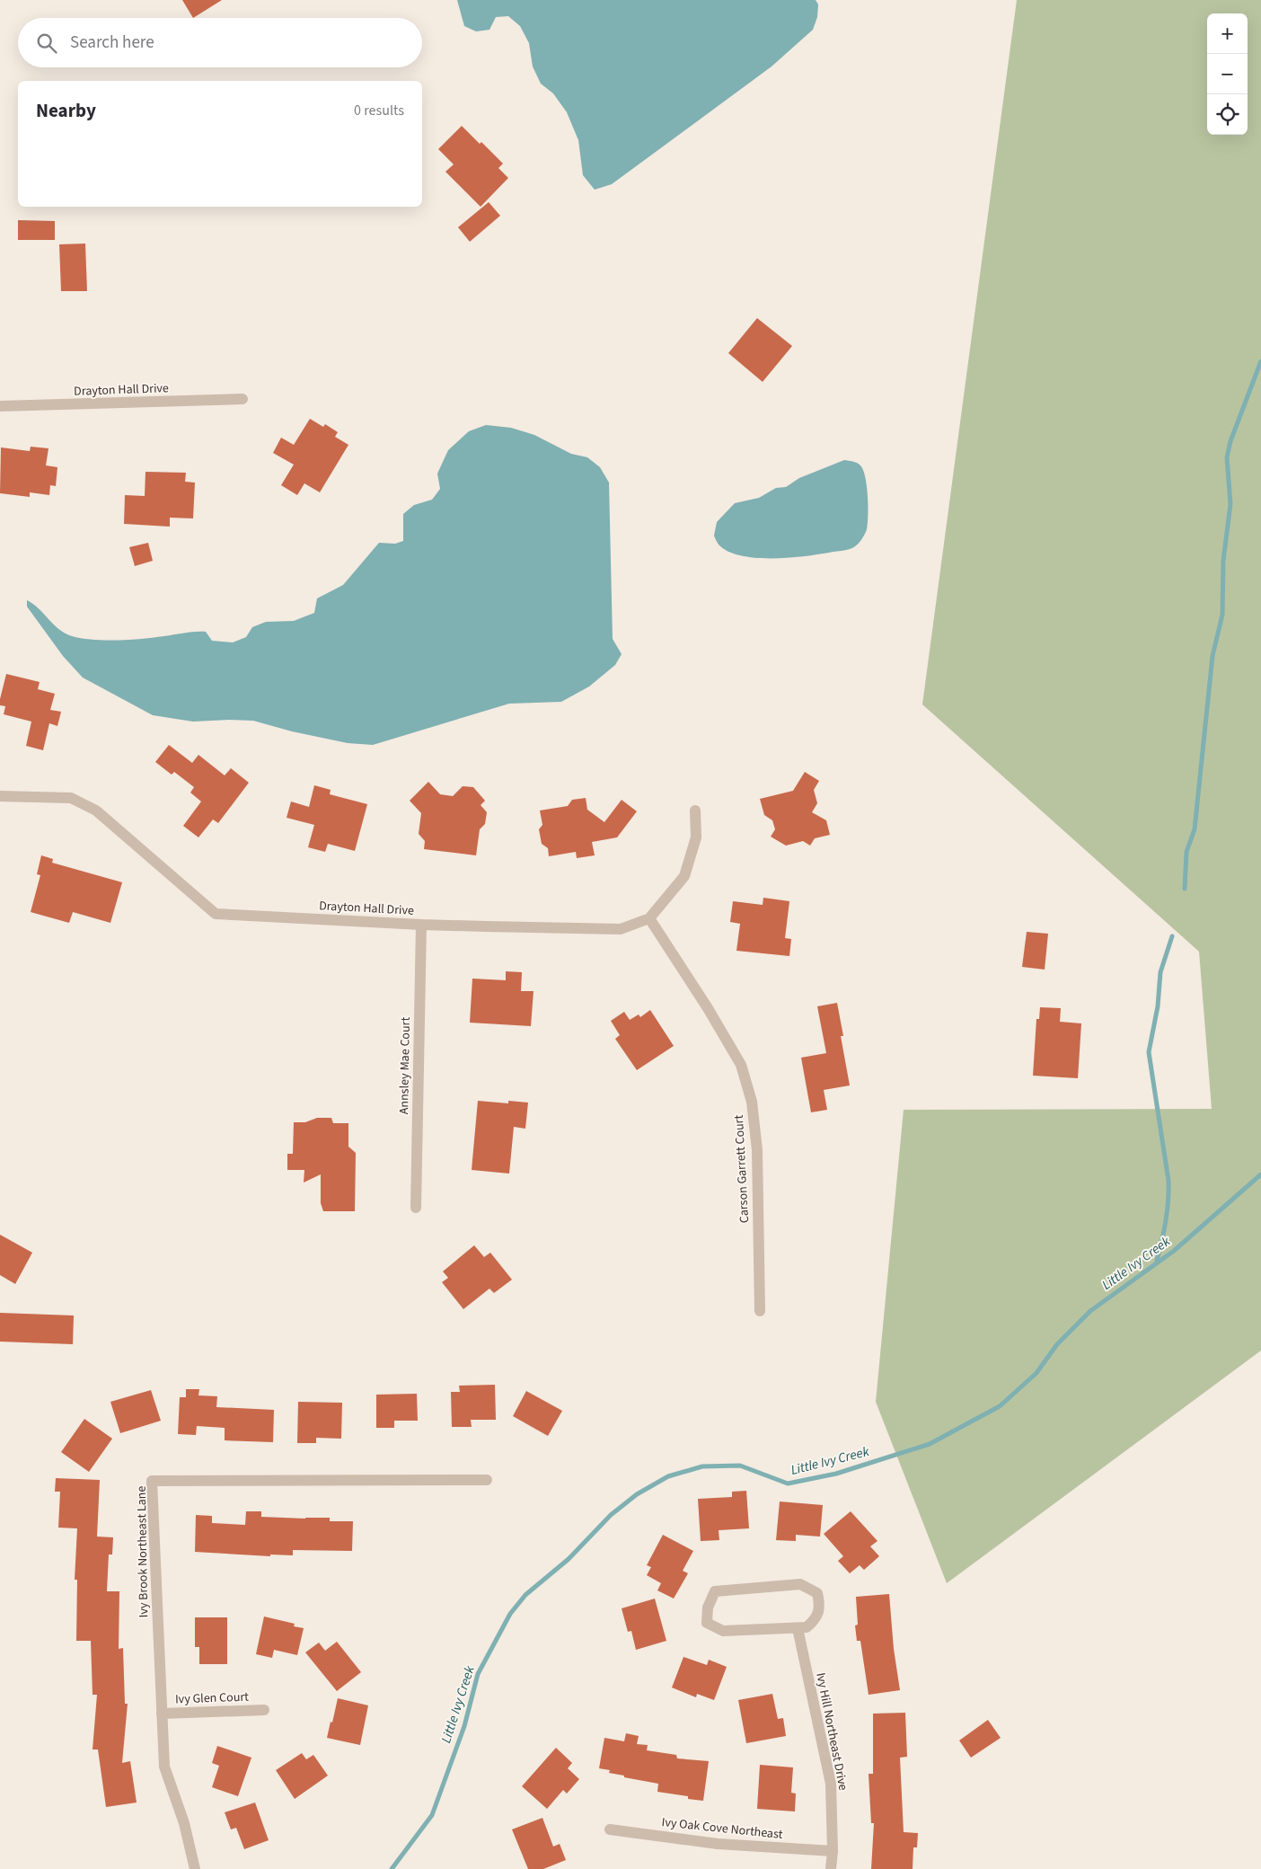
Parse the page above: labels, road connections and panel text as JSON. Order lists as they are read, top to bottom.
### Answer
{
  "streets": {
    "street": [
      "Drayton Hall Drive",
      "Annsley Mae Court",
      "Carson Garrett Court",
      "Ivy Brook Northeast Lane",
      "Ivy Glen Court",
      "Ivy Hill Northeast Drive",
      "Ivy Oak Cove Northeast"
    ]
  },
  "crossings": [
    ["Drayton Hall Drive", "Annsley Mae Court"],
    ["Drayton Hall Drive", "Carson Garrett Court"],
    ["Ivy Brook Northeast Lane", "Ivy Glen Court"],
    ["Ivy Hill Northeast Drive", "Ivy Oak Cove Northeast"]
  ],
  "water": ["Little Ivy Creek"],
  "page": {
    "map_buttons": ["+", "−"],
    "search": "Search here",
    "heading": ["Nearby", "0 results"]
  }
}
